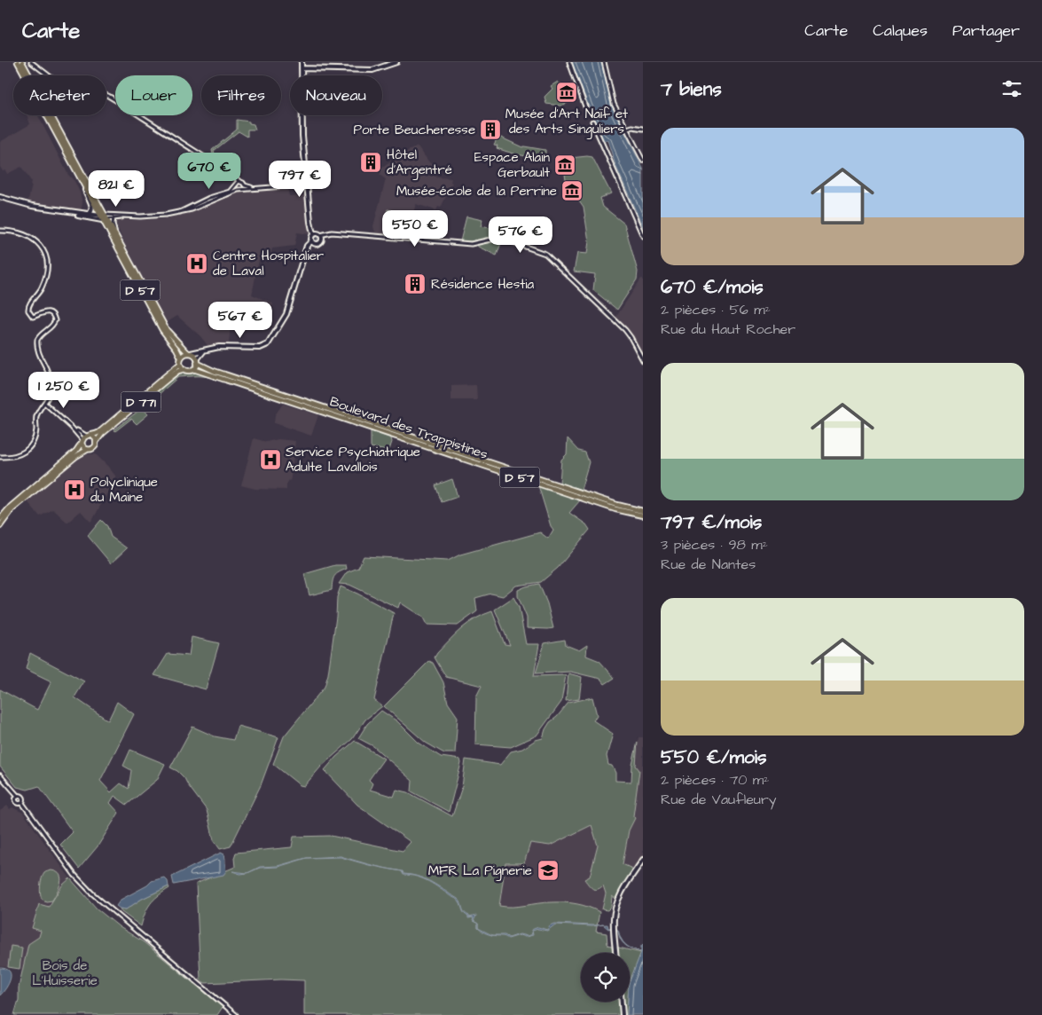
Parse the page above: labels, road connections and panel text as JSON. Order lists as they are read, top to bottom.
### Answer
{
  "streets": {
    "main road": ["D 57", "D 771", "Boulevard des Trappistines"]
  },
  "crossings": [
    ["D 57", "D 771"],
    ["D 57", "Boulevard des Trappistines"],
    ["D 771", "Boulevard des Trappistines"]
  ],
  "parks": ["Bois de L'Huisserie"],
  "places": {
    "museum": ["Musée d'Art Naïf et des Arts Singuliers", "Espace Alain Gerbault", "Musée-école de la Perrine"],
    "building": ["Porte Beucheresse", "Hôtel d'Argentré", "Résidence Hestia"],
    "hospital": ["Centre Hospitalier de Laval", "Service Psychiatrique Adulte Lavallois", "Polyclinique du Maine"],
    "school or university": ["MFR La Pignerie"]
  },
  "page": {
    "header": "Carte",
    "nav": ["Carte", "Calques", "Partager"],
    "heading": "7 biens",
    "chip": [
      "Acheter",
      "Louer",
      "Filtres",
      "Nouveau"
    ],
    "list": [
      {
        "name": "670 €/mois",
        "note": "2 pièces · 56 m² · Rue du Haut Rocher"
      },
      {
        "name": "797 €/mois",
        "note": "3 pièces · 98 m² · Rue de Nantes"
      },
      {
        "name": "550 €/mois",
        "note": "2 pièces · 70 m² · Rue de Vaufleury"
      }
    ],
    "price": [
      "670 €",
      "797 €",
      "821 €",
      "550 €",
      "576 €",
      "567 €",
      "1 250 €"
    ]
  }
}
